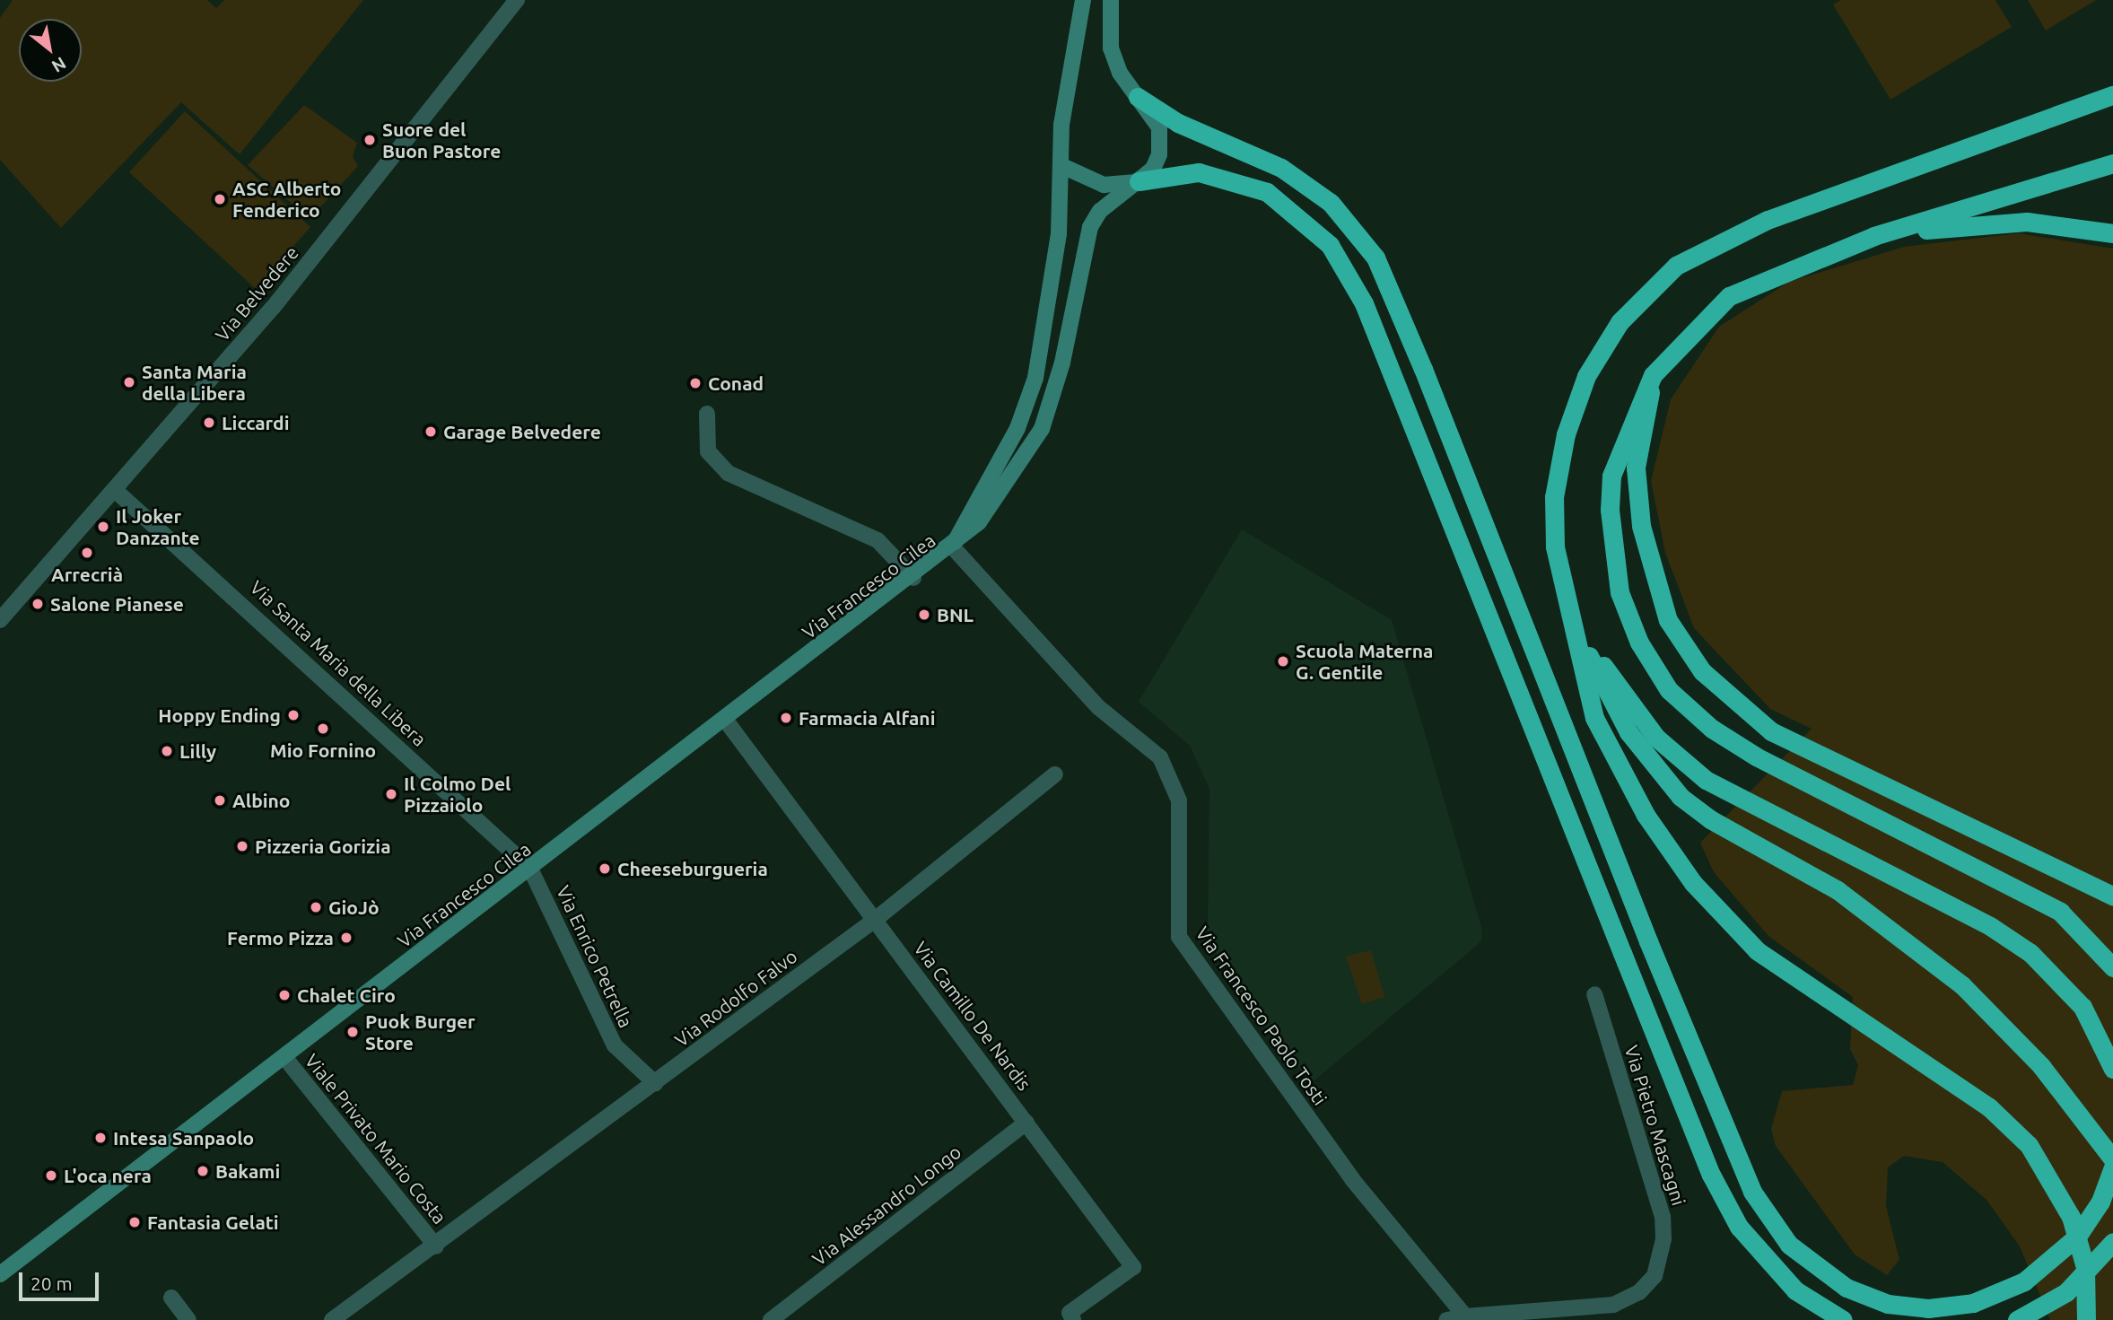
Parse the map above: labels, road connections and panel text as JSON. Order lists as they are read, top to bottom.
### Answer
{
  "streets": {
    "main road": ["Via Francesco Cilea"],
    "street": [
      "Via Belvedere",
      "Via Santa Maria della Libera",
      "Via Enrico Petrella",
      "Via Rodolfo Falvo",
      "Via Camillo De Nardis",
      "Via Francesco Paolo Tosti",
      "Via Pietro Mascagni",
      "Viale Privato Mario Costa",
      "Via Alessandro Longo"
    ]
  },
  "crossings": [
    ["Via Belvedere", "Via Santa Maria della Libera"],
    ["Via Francesco Cilea", "Via Santa Maria della Libera"],
    ["Via Francesco Cilea", "Via Enrico Petrella"],
    ["Via Francesco Cilea", "Via Camillo De Nardis"],
    ["Via Francesco Cilea", "Via Francesco Paolo Tosti"],
    ["Via Francesco Cilea", "Viale Privato Mario Costa"],
    ["Via Santa Maria della Libera", "Via Enrico Petrella"],
    ["Via Enrico Petrella", "Via Rodolfo Falvo"],
    ["Via Rodolfo Falvo", "Via Camillo De Nardis"],
    ["Via Rodolfo Falvo", "Viale Privato Mario Costa"],
    ["Via Camillo De Nardis", "Via Alessandro Longo"],
    ["Via Francesco Paolo Tosti", "Via Pietro Mascagni"]
  ],
  "places": [
    "Suore del Buon Pastore",
    "ASC Alberto Fenderico",
    "Santa Maria della Libera",
    "Conad",
    "Liccardi",
    "Garage Belvedere",
    "Il Joker Danzante",
    "Arrecrià",
    "Salone Pianese",
    "BNL",
    "Scuola Materna G. Gentile",
    "Hoppy Ending",
    "Farmacia Alfani",
    "Mio Fornino",
    "Lilly",
    "Il Colmo Del Pizzaiolo",
    "Albino",
    "Pizzeria Gorizia",
    "Cheeseburgueria",
    "GioJò",
    "Fermo Pizza",
    "Chalet Ciro",
    "Puok Burger Store",
    "Intesa Sanpaolo",
    "Bakami",
    "L'oca nera",
    "Fantasia Gelati"
  ],
  "scale_bar": "20 m",
  "north": "bottom right"
}
